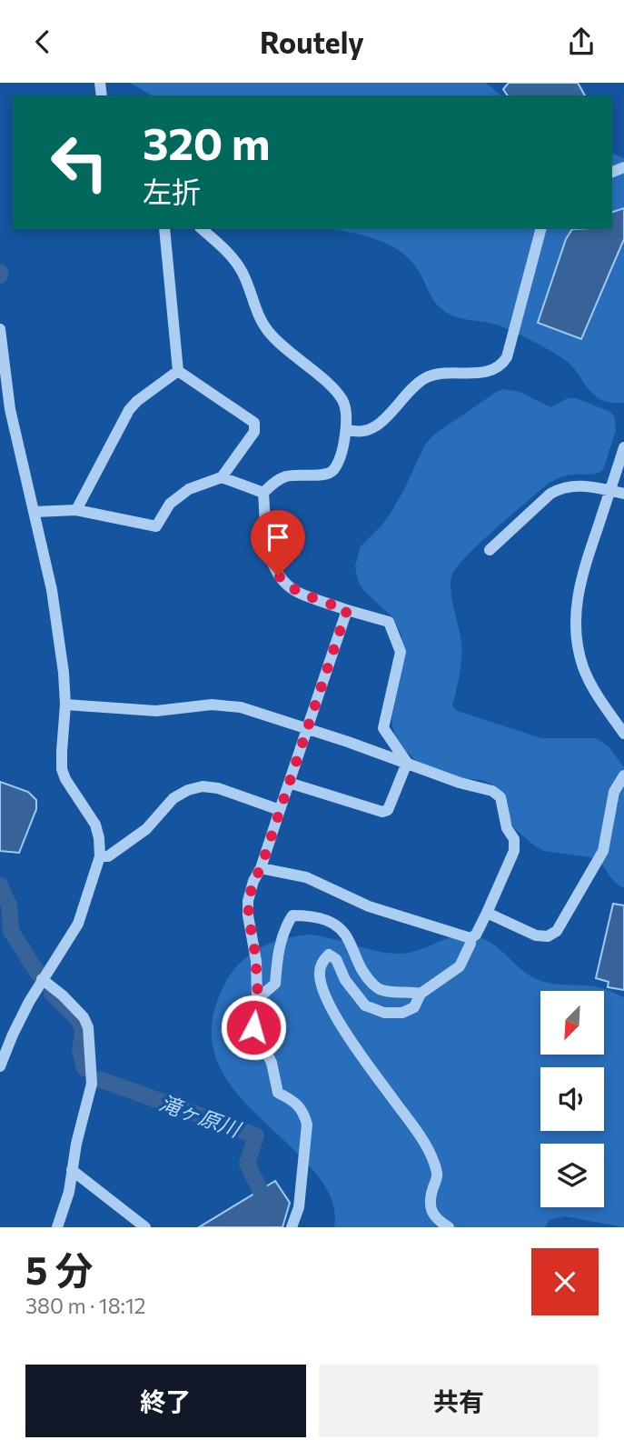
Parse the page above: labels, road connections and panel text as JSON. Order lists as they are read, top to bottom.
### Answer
{
  "water": ["滝ヶ原川"],
  "north": "bottom left",
  "page": {
    "header": "Routely",
    "turn": ["320 m", "左折"],
    "heading": ["5 分", "380 m · 18:12"],
    "buttons": ["終了", "共有"]
  }
}
